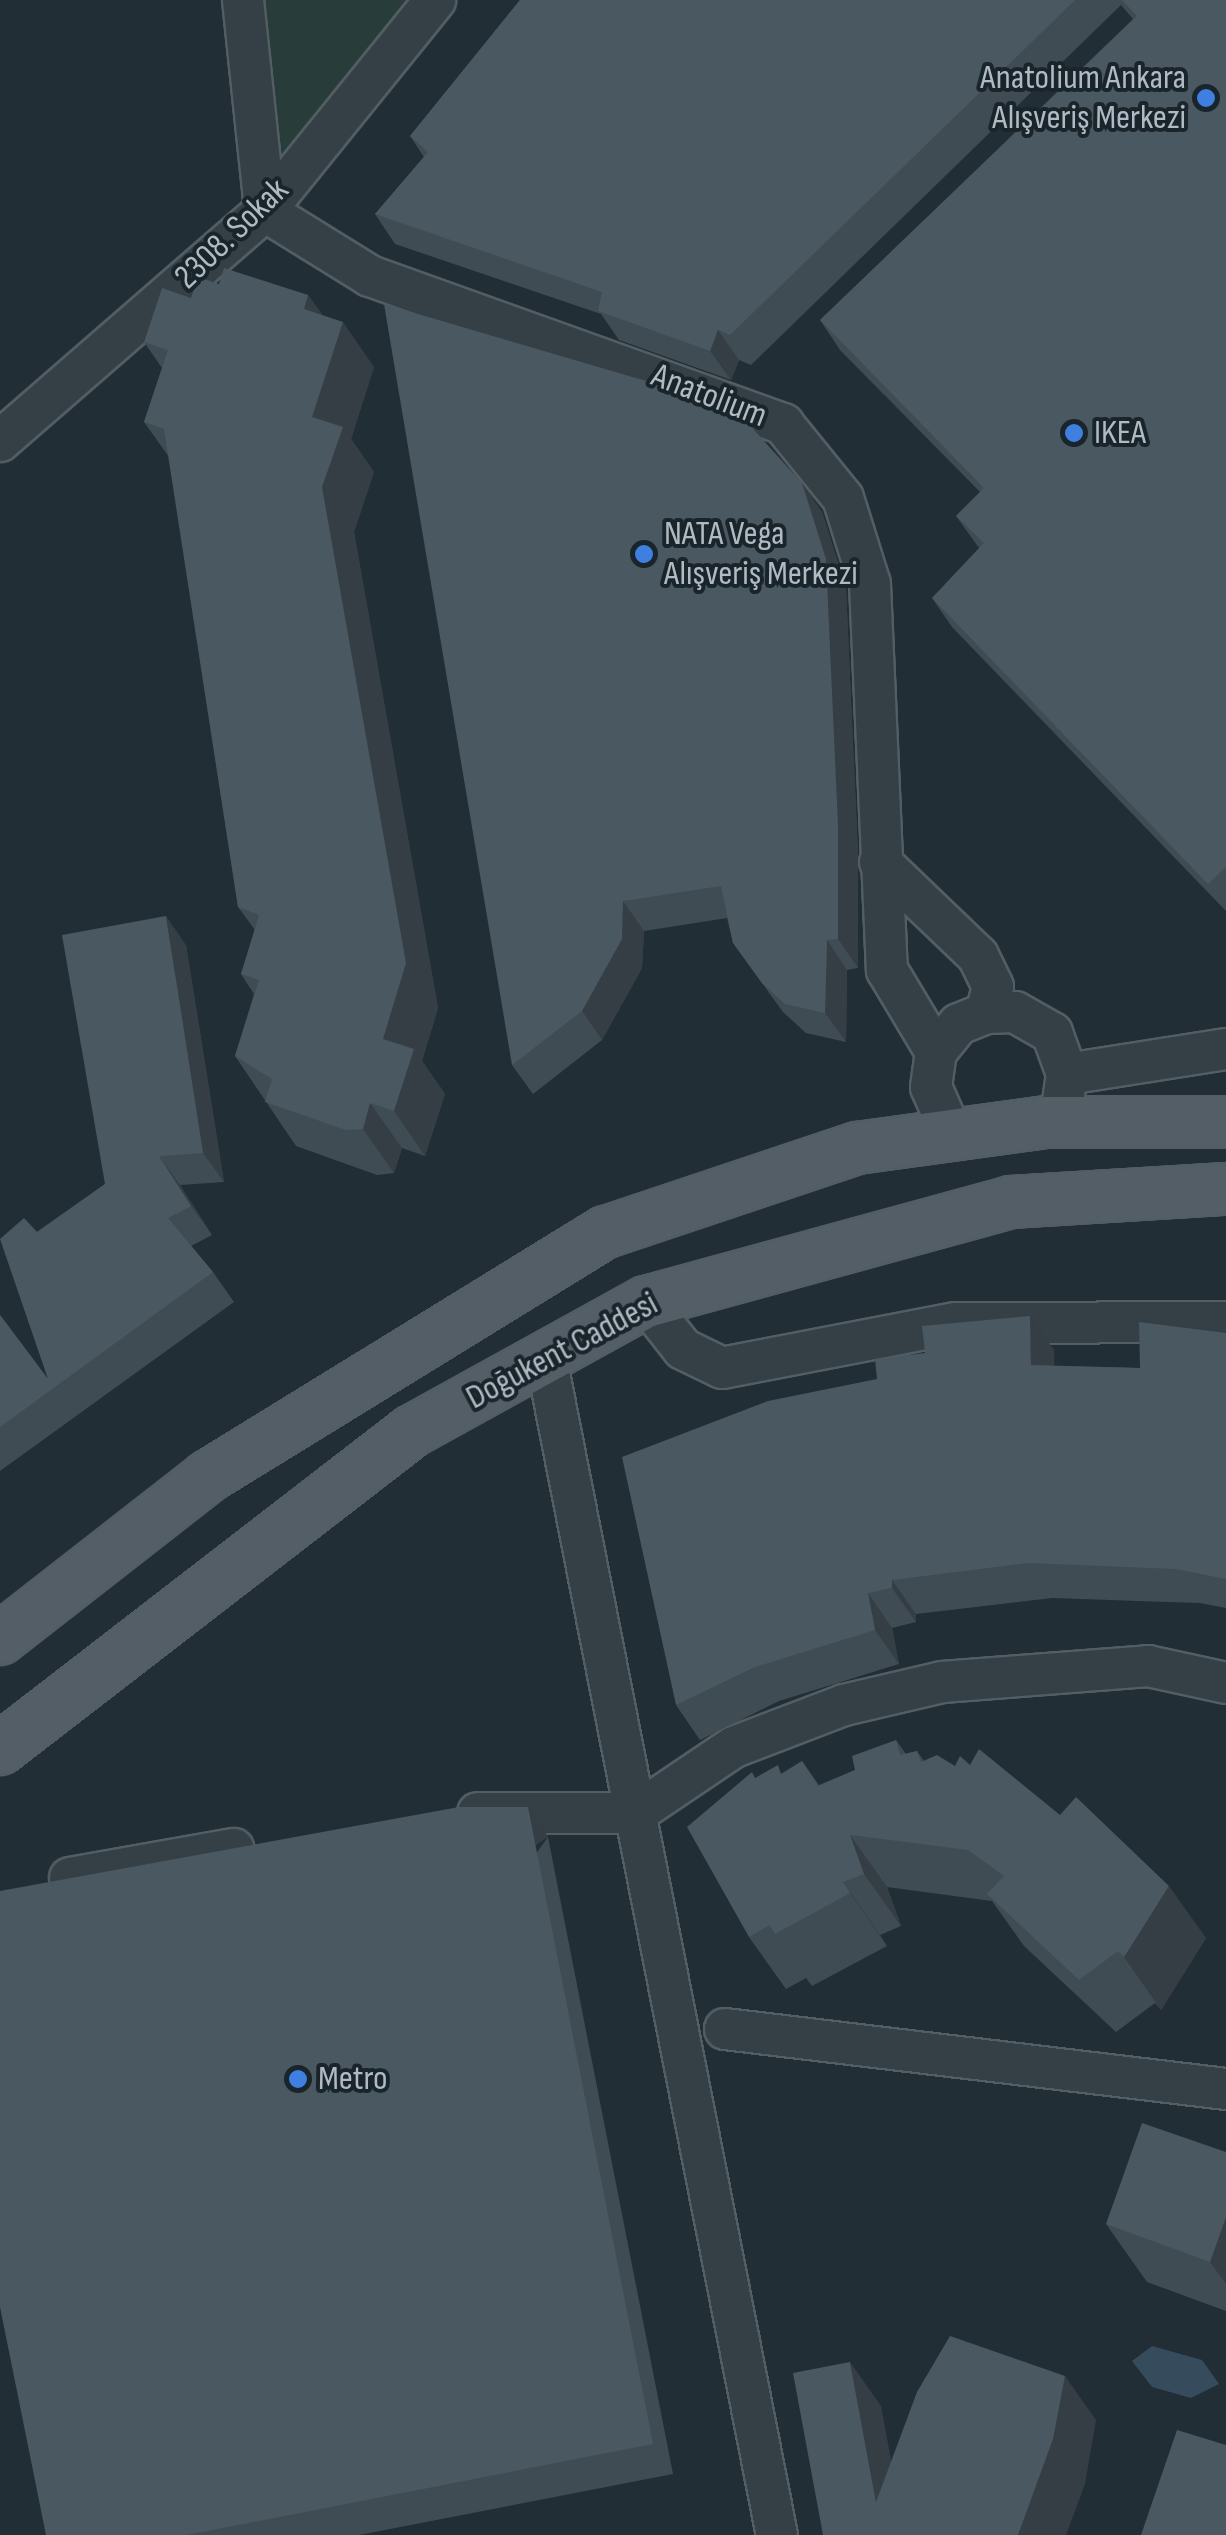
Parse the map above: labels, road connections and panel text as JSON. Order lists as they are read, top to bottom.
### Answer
{
  "streets": {
    "main road": ["Doğukent Caddesi"],
    "street": ["2308. Sokak", "Anatolium"]
  },
  "crossings": [
    ["2308. Sokak", "Anatolium"]
  ],
  "places": [
    "Anatolium Ankara Alışveriş Merkezi",
    "IKEA",
    "NATA Vega Alışveriş Merkezi",
    "Metro"
  ]
}
